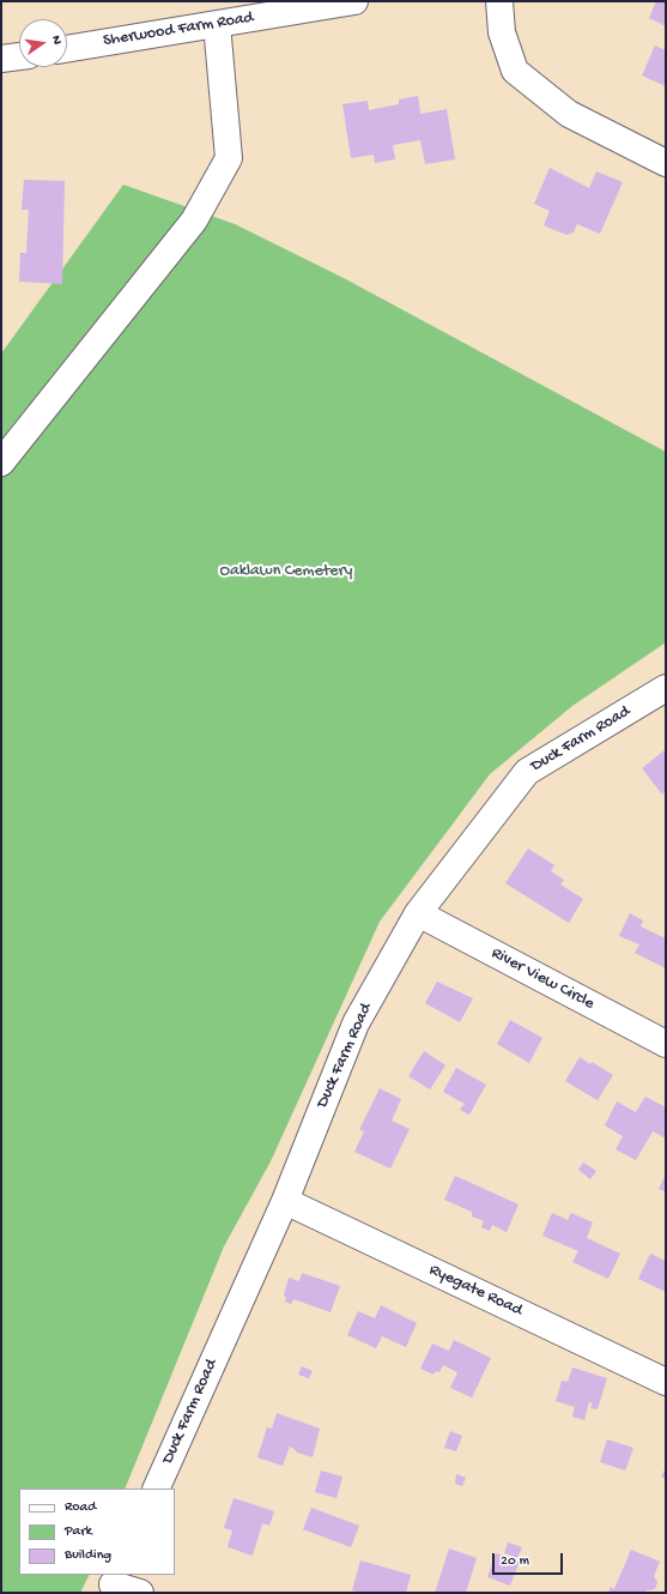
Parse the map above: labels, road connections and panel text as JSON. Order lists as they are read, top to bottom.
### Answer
{
  "streets": {
    "street": [
      "Sherwood Farm Road",
      "Duck Farm Road",
      "River View Circle",
      "Ryegate Road"
    ]
  },
  "crossings": [
    ["Duck Farm Road", "River View Circle"],
    ["Duck Farm Road", "Ryegate Road"]
  ],
  "parks": ["Oaklawn Cemetery"],
  "legend": ["Road", "Park", "Building"],
  "scale_bar": "20 m",
  "north": "right"
}
